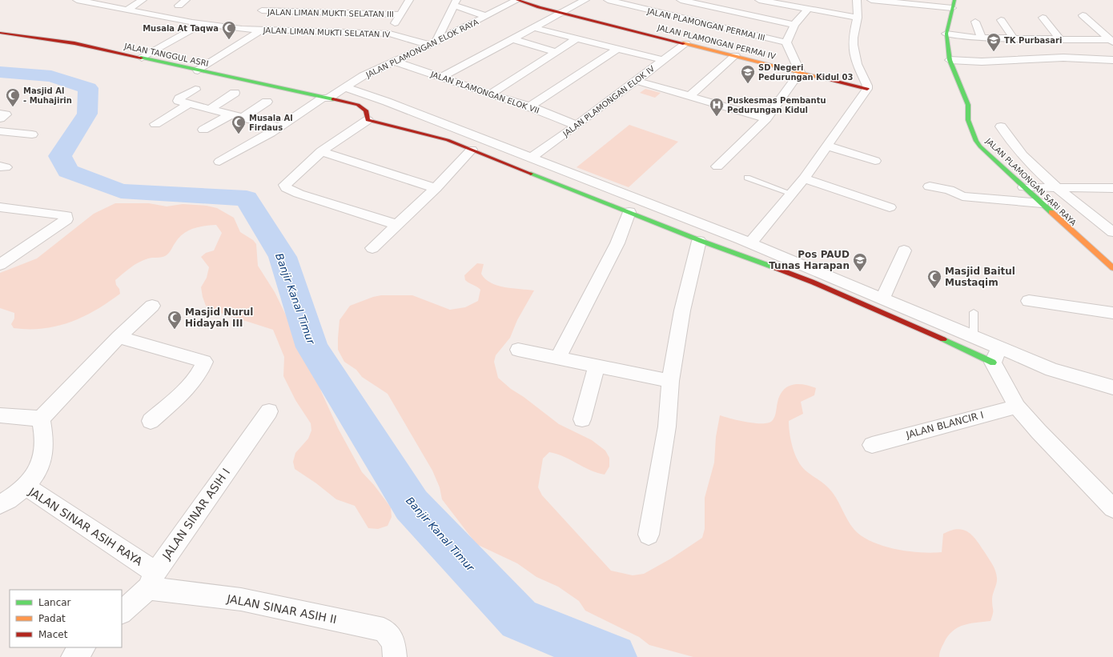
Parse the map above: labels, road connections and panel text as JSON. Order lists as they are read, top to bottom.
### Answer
{
  "streets": {
    "street": [
      "JALAN LIMAN MUKTI SELATAN III",
      "JALAN PLAMONGAN PERMAI III",
      "JALAN LIMAN MUKTI SELATAN IV",
      "JALAN PLAMONGAN PERMAI IV",
      "JALAN PLAMONGAN ELOK RAYA",
      "JALAN TANGGUL ASRI",
      "JALAN PLAMONGAN ELOK VII",
      "JALAN PLAMONGAN ELOK IV",
      "JALAN PLAMONGAN SARI RAYA",
      "JALAN BLANCIR I",
      "JALAN SINAR ASIH I",
      "JALAN SINAR ASIH RAYA",
      "JALAN SINAR ASIH II"
    ]
  },
  "crossings": [
    ["JALAN LIMAN MUKTI SELATAN IV", "JALAN PLAMONGAN ELOK RAYA"],
    ["JALAN PLAMONGAN PERMAI IV", "JALAN PLAMONGAN ELOK RAYA"],
    ["JALAN PLAMONGAN PERMAI IV", "JALAN PLAMONGAN ELOK IV"],
    ["JALAN PLAMONGAN ELOK RAYA", "JALAN TANGGUL ASRI"],
    ["JALAN PLAMONGAN ELOK RAYA", "JALAN PLAMONGAN ELOK VII"],
    ["JALAN PLAMONGAN ELOK VII", "JALAN PLAMONGAN ELOK IV"],
    ["JALAN SINAR ASIH I", "JALAN SINAR ASIH RAYA"],
    ["JALAN SINAR ASIH I", "JALAN SINAR ASIH II"],
    ["JALAN SINAR ASIH RAYA", "JALAN SINAR ASIH II"]
  ],
  "water": ["Banjir Kanal Timur"],
  "places": {
    "mosque": [
      "Musala At Taqwa",
      "Masjid Al - Muhajirin",
      "Musala Al Firdaus",
      "Masjid Baitul Mustaqim",
      "Masjid Nurul Hidayah III"
    ],
    "school or university": ["TK Purbasari", "SD Negeri Pedurungan Kidul 03", "Pos PAUD Tunas Harapan"],
    "hospital": ["Puskesmas Pembantu Pedurungan Kidul"]
  },
  "legend": ["Lancar", "Padat", "Macet"]
}
